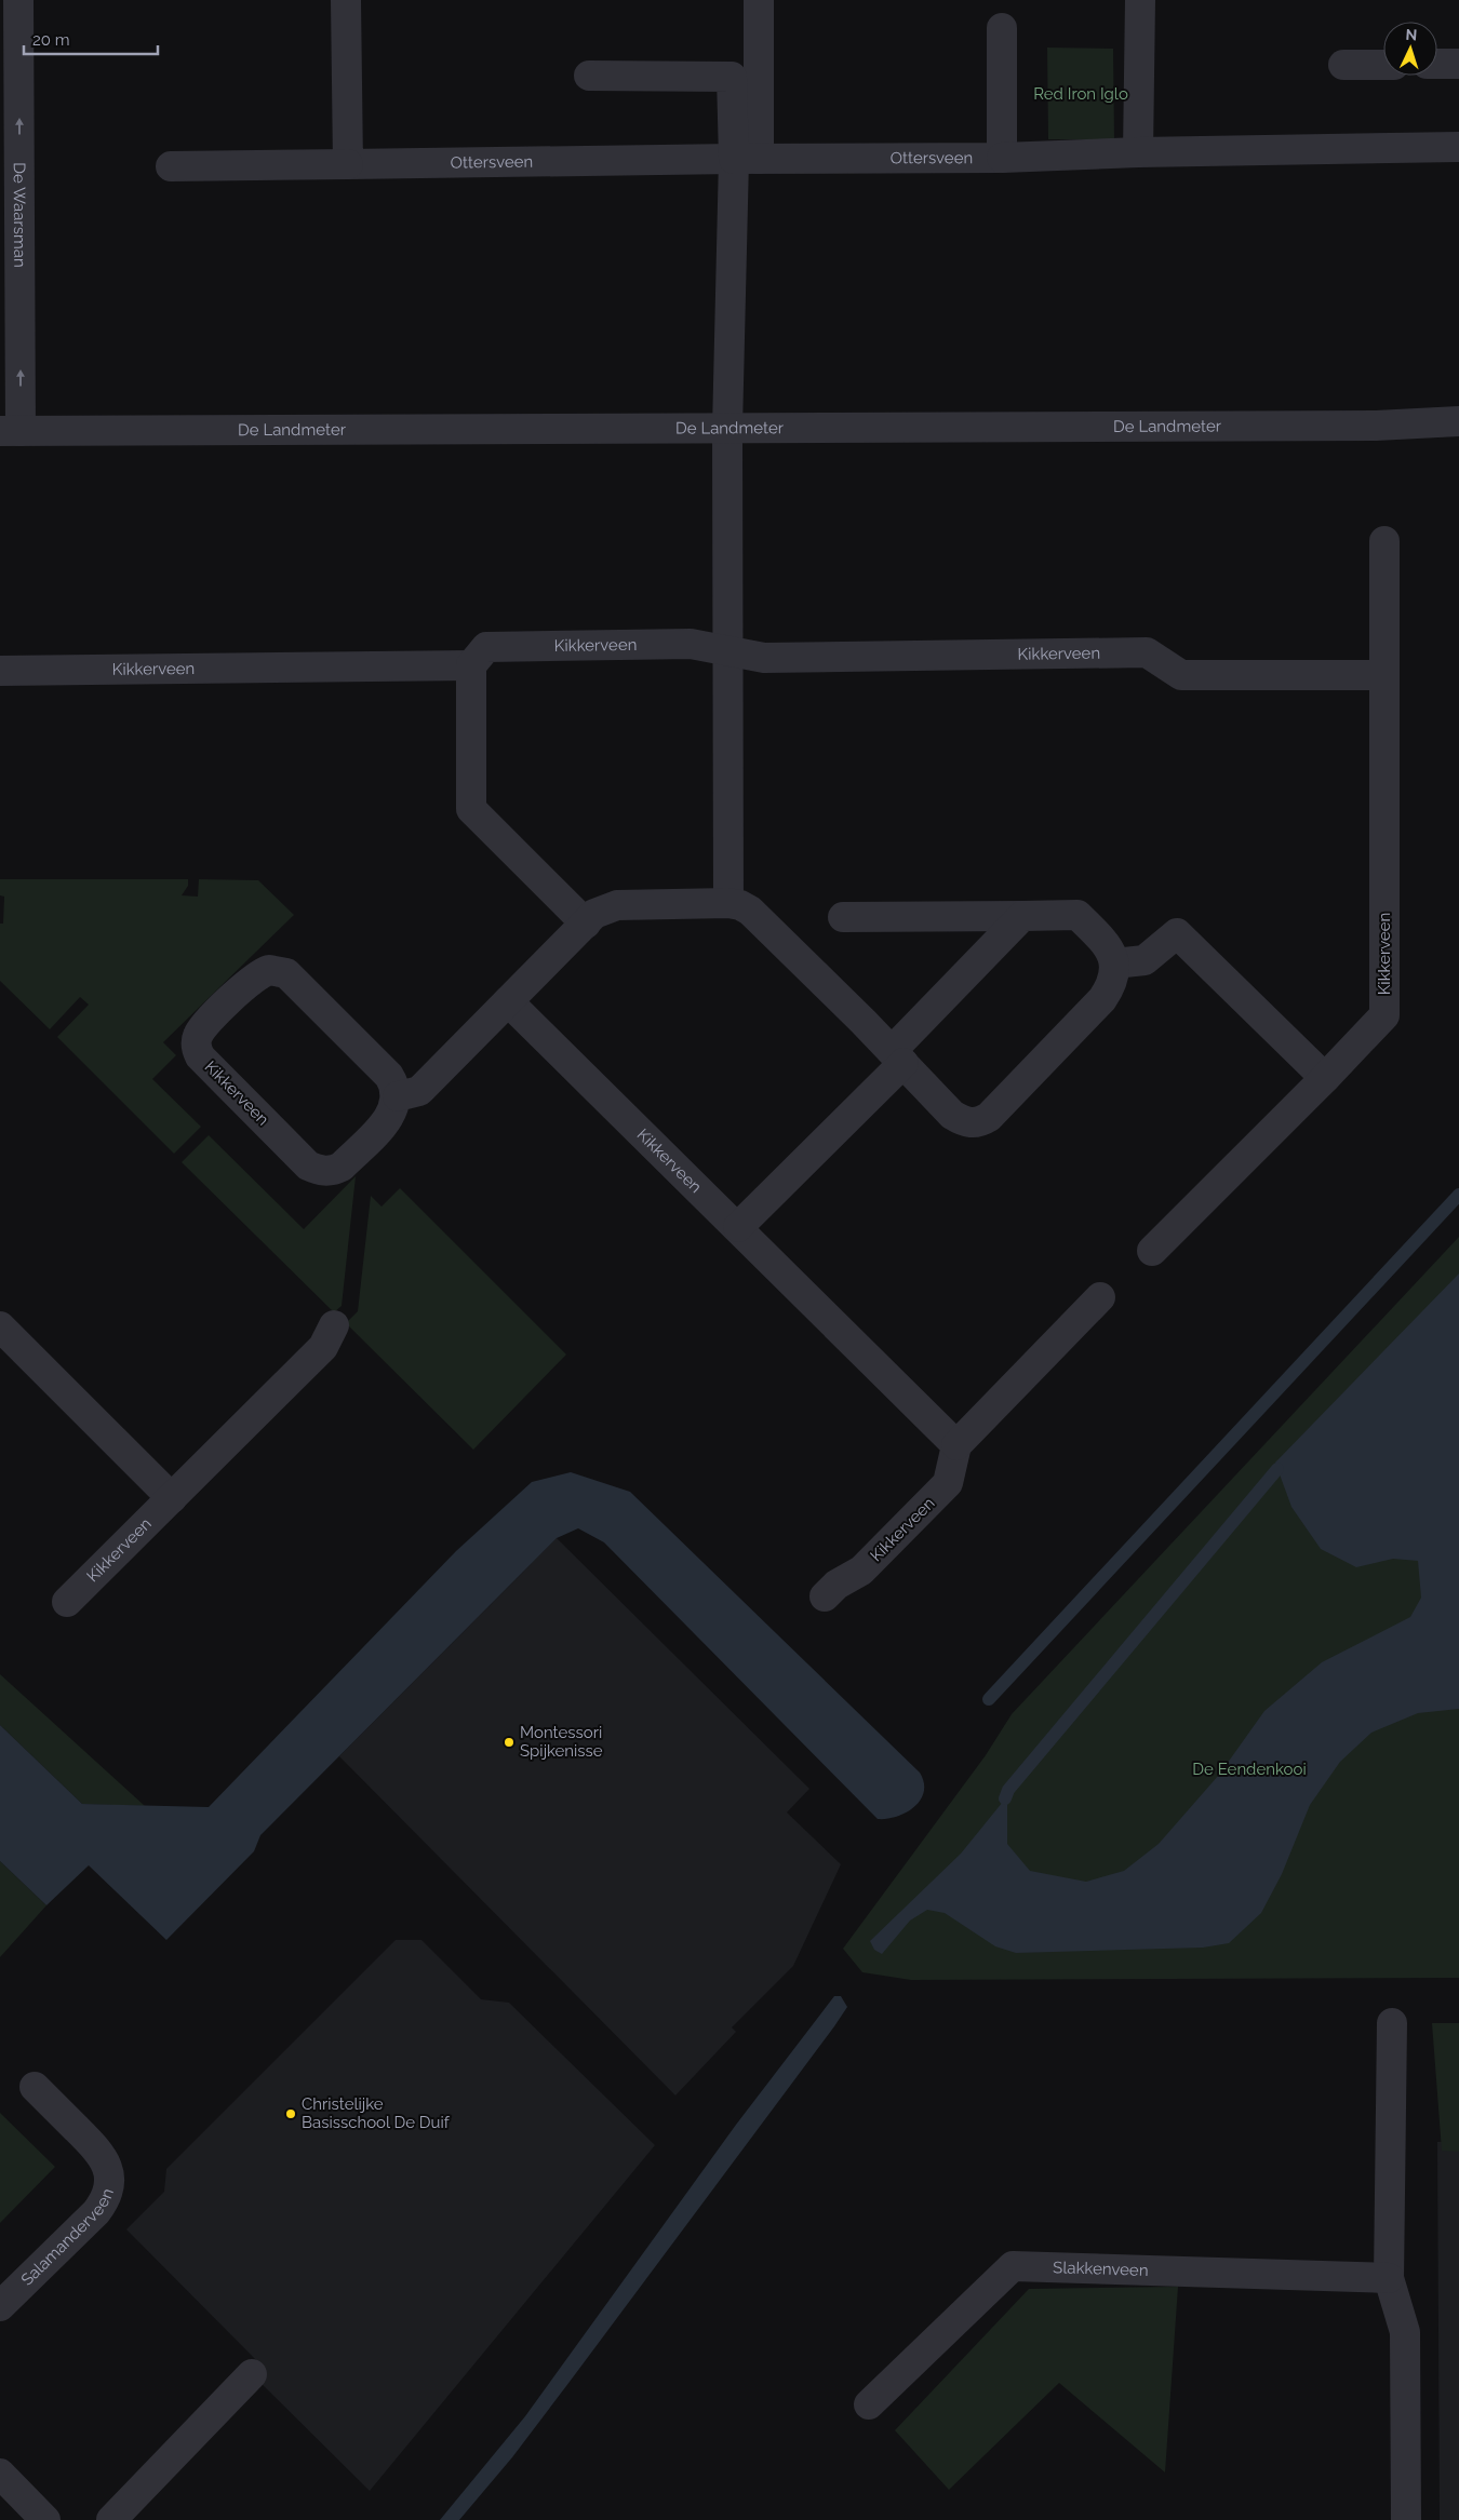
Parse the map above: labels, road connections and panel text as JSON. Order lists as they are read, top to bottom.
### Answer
{
  "streets": {
    "street": [
      "Ottersveen",
      "De Waarsman",
      "De Landmeter",
      "Kikkerveen",
      "Salamanderveen",
      "Slakkenveen"
    ]
  },
  "crossings": [
    ["De Waarsman", "De Landmeter"]
  ],
  "one_way": ["De Waarsman"],
  "parks": ["Red Iron Iglo", "De Eendenkooi"],
  "places": ["Montessori Spijkenisse", "Christelijke Basisschool De Duif"],
  "scale_bar": "20 m",
  "north": "top"
}
